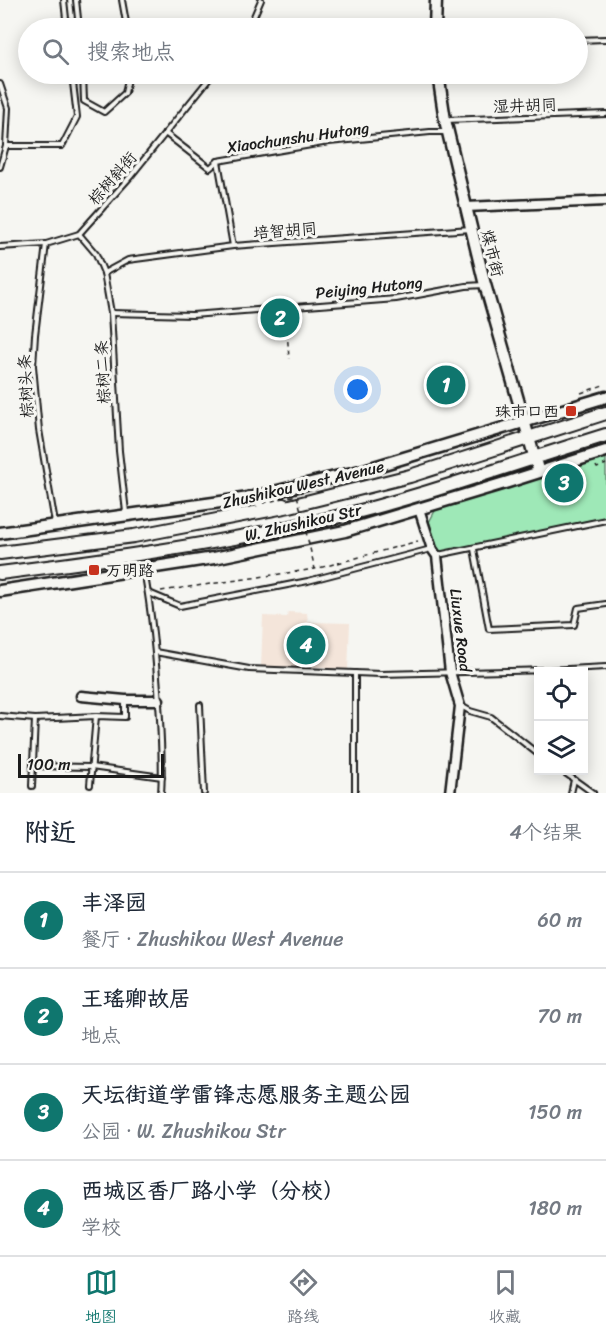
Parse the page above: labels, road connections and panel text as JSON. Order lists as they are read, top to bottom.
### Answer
{
  "streets": {
    "main road": ["Zhushikou West Avenue", "W. Zhushikou Str"],
    "street": ["煤市街", "Liuxue Road"],
    "lane": [
      "湿井胡同",
      "Xiaochunshu Hutong",
      "棕树斜街",
      "培智胡同",
      "Peiying Hutong",
      "棕树二条",
      "棕树头条"
    ]
  },
  "crossings": [
    ["湿井胡同", "煤市街"],
    ["Xiaochunshu Hutong", "棕树斜街"],
    ["Xiaochunshu Hutong", "煤市街"],
    ["棕树斜街", "棕树二条"],
    ["培智胡同", "煤市街"],
    ["培智胡同", "棕树二条"],
    ["煤市街", "Peiying Hutong"],
    ["煤市街", "Zhushikou West Avenue"],
    ["煤市街", "W. Zhushikou Str"],
    ["Peiying Hutong", "棕树二条"],
    ["棕树二条", "Zhushikou West Avenue"],
    ["棕树头条", "Zhushikou West Avenue"],
    ["W. Zhushikou Str", "Liuxue Road"]
  ],
  "places": {
    "transit": ["珠市口西", "万明路"]
  },
  "scale_bar": "100 m",
  "page": {
    "search": "搜索地点",
    "pins": [
      "2",
      "1",
      "3",
      "4"
    ],
    "scale": "100 m",
    "heading": ["附近", "4个结果"],
    "list": [
      {
        "mark": "1",
        "name": "丰泽园",
        "note": "餐厅 · Zhushikou West Avenue",
        "value": "60 m"
      },
      {
        "mark": "2",
        "name": "王瑶卿故居",
        "note": "地点",
        "value": "70 m"
      },
      {
        "mark": "3",
        "name": "天坛街道学雷锋志愿服务主题公园",
        "note": "公园 · W. Zhushikou Str",
        "value": "150 m"
      },
      {
        "mark": "4",
        "name": "西城区香厂路小学（分校）",
        "note": "学校",
        "value": "180 m"
      }
    ],
    "nav": ["地图", "路线", "收藏"]
  }
}
